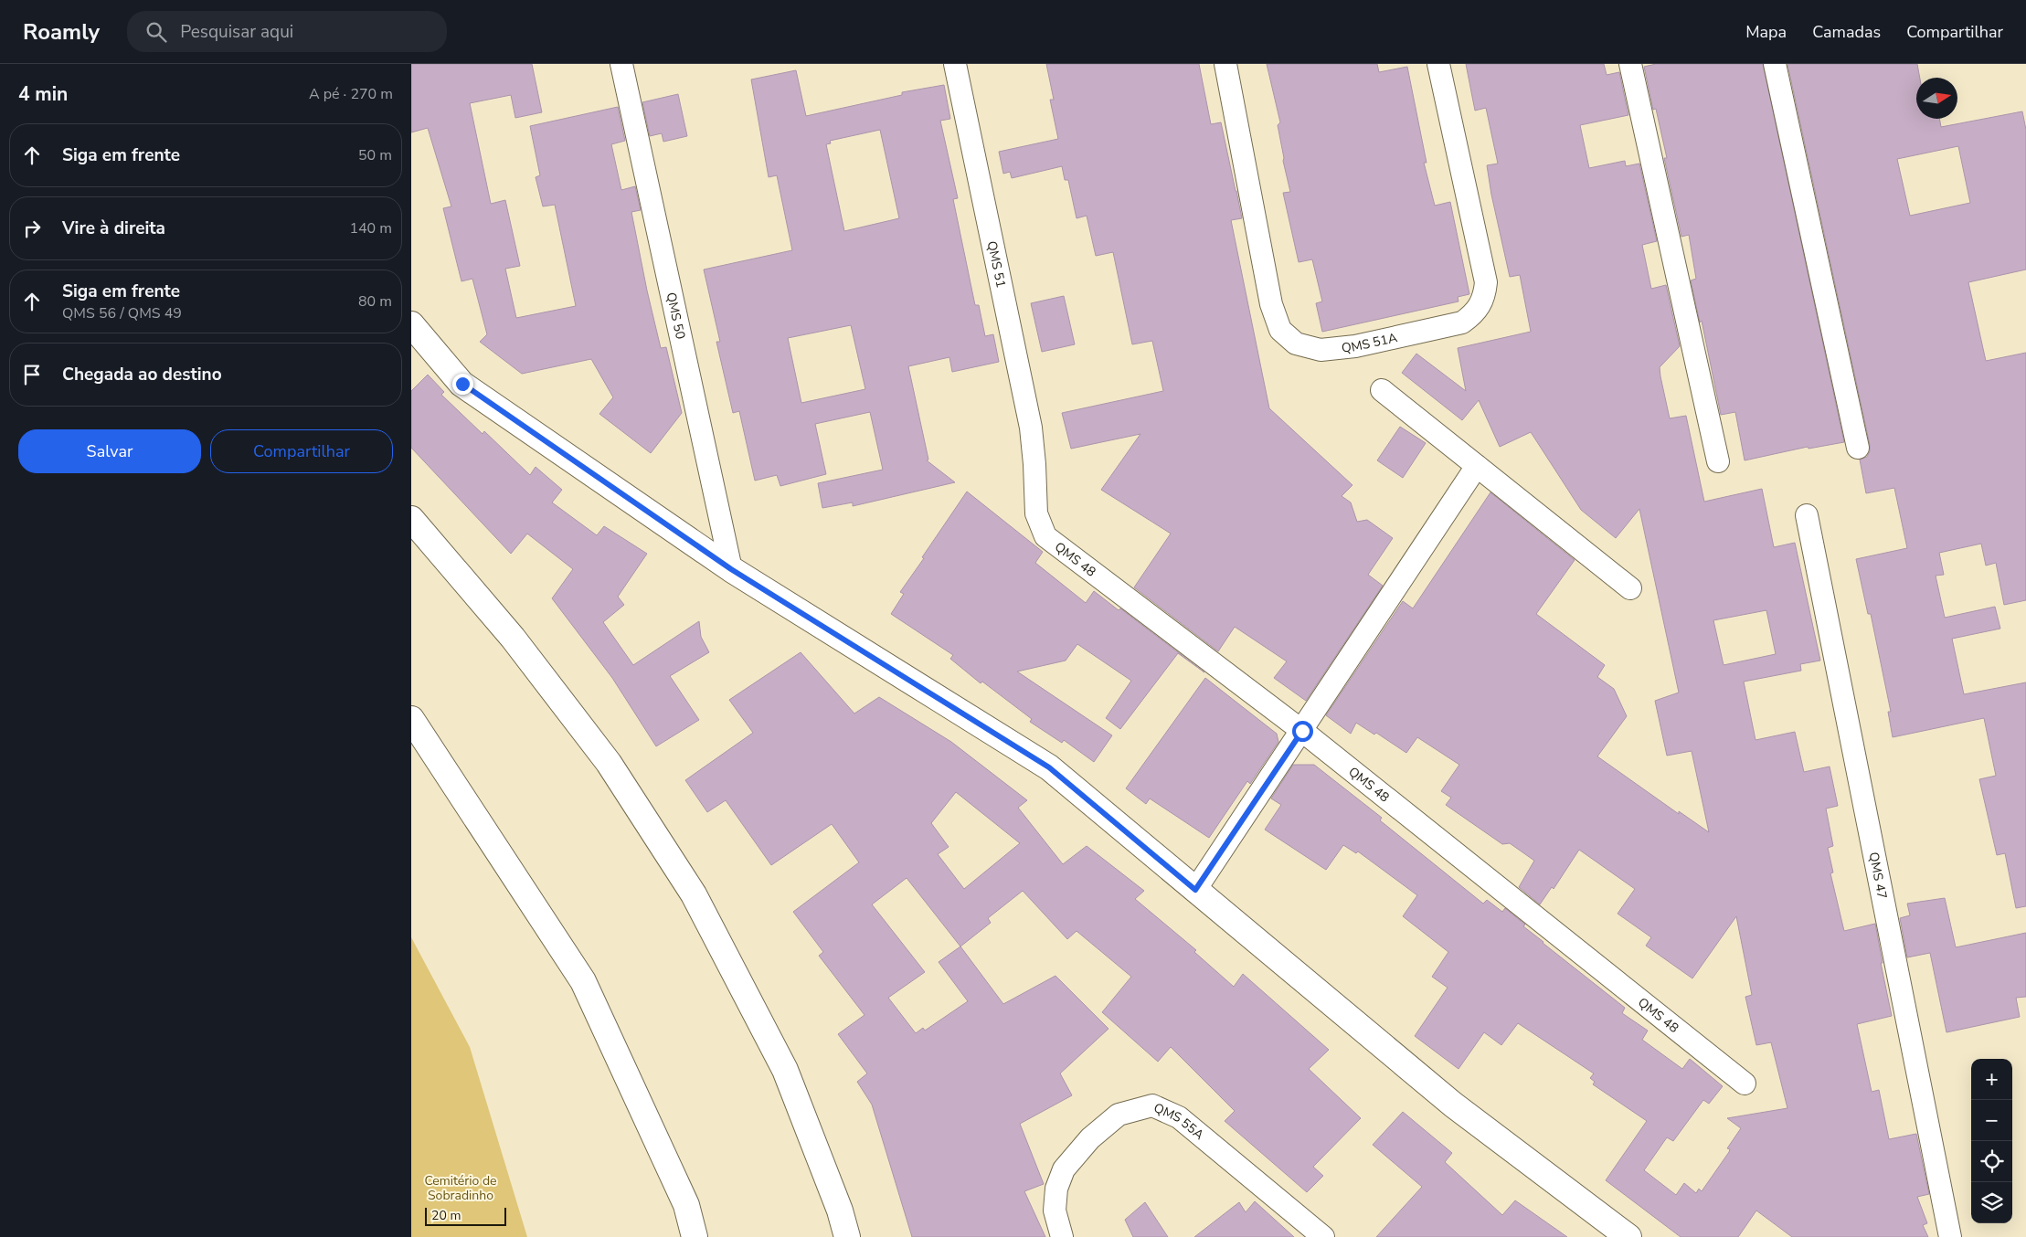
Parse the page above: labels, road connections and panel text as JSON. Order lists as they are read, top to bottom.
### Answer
{
  "streets": {
    "street": [
      "QMS 51",
      "QMS 50",
      "QMS 51A",
      "QMS 48",
      "QMS 47",
      "QMS 55A"
    ]
  },
  "crossings": [
    ["QMS 51", "QMS 48"]
  ],
  "parks": ["Cemitério de Sobradinho"],
  "scale_bar": "20 m",
  "north": "right",
  "page": {
    "header": "Roamly",
    "search": "Pesquisar aqui",
    "nav": ["Mapa", "Camadas", "Compartilhar"],
    "heading": ["4 min", "A pé · 270 m"],
    "list": [
      ["Siga em frente", "50 m"],
      ["Vire à direita", "140 m"],
      ["Siga em frente", "QMS 56 / QMS 49", "80 m"],
      "Chegada ao destino"
    ],
    "buttons": ["Salvar", "Compartilhar"],
    "map_buttons": ["+", "−"],
    "scale": "20 m"
  }
}
